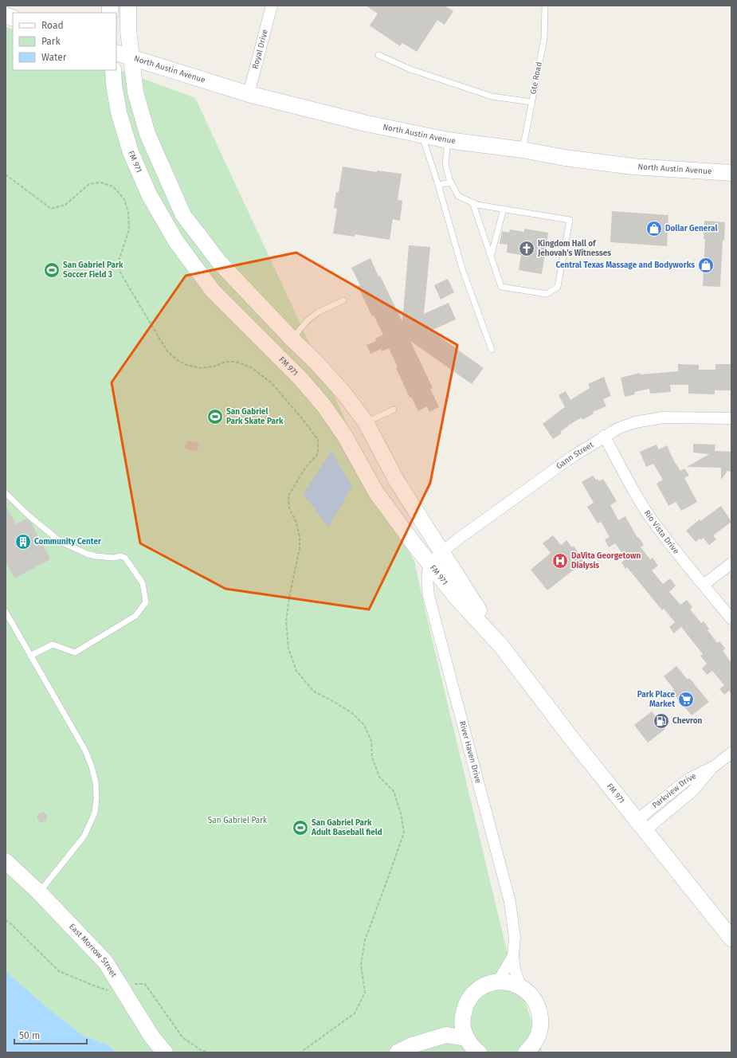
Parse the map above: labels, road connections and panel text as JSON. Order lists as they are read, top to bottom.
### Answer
{
  "streets": {
    "main road": ["North Austin Avenue", "FM 971", "East Morrow Street"],
    "street": [
      "Royal Drive",
      "Gann Street",
      "Rio Vista Drive",
      "River Haven Drive",
      "Parkview Drive"
    ],
    "lane": ["Gte Road"]
  },
  "crossings": [
    ["Royal Drive", "North Austin Avenue"],
    ["North Austin Avenue", "Gte Road"],
    ["North Austin Avenue", "FM 971"],
    ["FM 971", "Gann Street"],
    ["FM 971", "River Haven Drive"],
    ["FM 971", "Parkview Drive"],
    ["Gann Street", "Rio Vista Drive"]
  ],
  "parks": ["San Gabriel Park"],
  "places": {
    "shop": ["Dollar General", "Central Texas Massage and Bodyworks"],
    "church": ["Kingdom Hall of Jehovah's Witnesses"],
    "sports": ["San Gabriel Park Soccer Field 3", "San Gabriel Park Skate Park", "San Gabriel Park Adult Baseball field"],
    "building": ["Community Center"],
    "hospital": ["DaVita Georgetown Dialysis"],
    "supermarket": ["Park Place Market"],
    "fuel station": ["Chevron"]
  },
  "legend": ["Road", "Park", "Water"],
  "scale_bar": "50 m"
}
